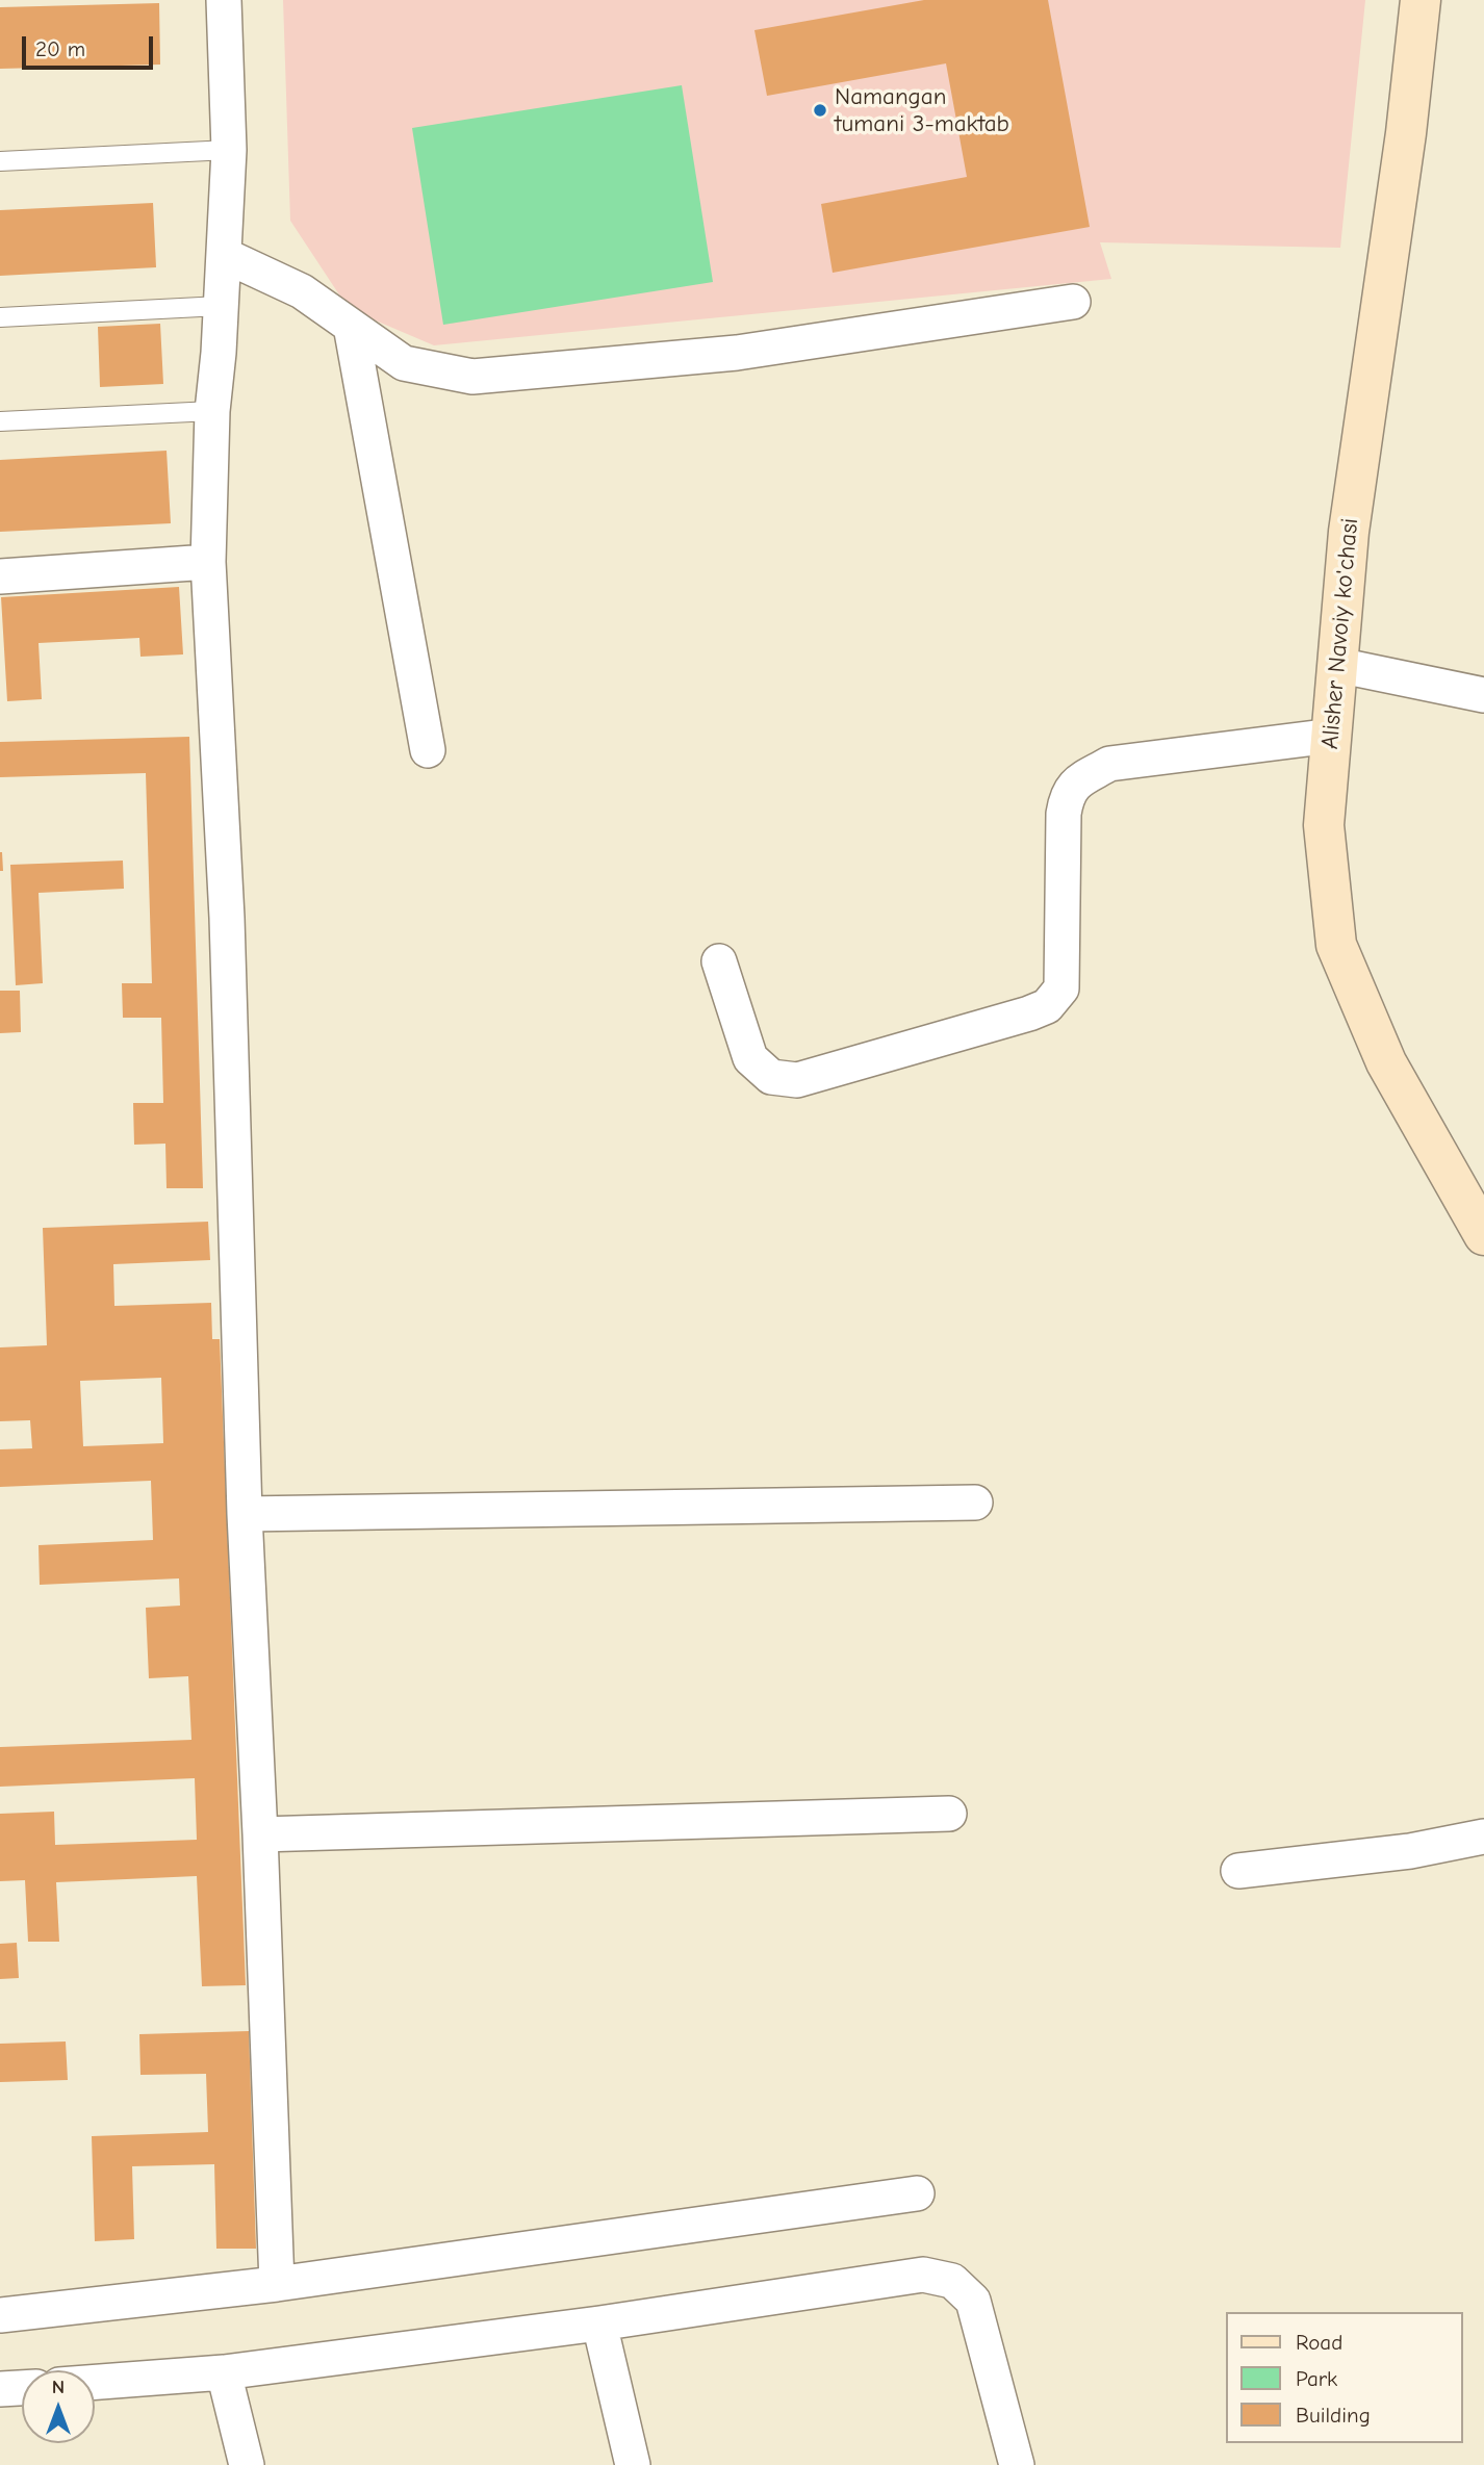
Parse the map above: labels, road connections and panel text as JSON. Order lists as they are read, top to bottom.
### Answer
{
  "streets": {
    "main road": ["Alisher Navoiy ko'chasi"]
  },
  "places": ["Namangan tumani 3-maktab"],
  "legend": ["Road", "Park", "Building"],
  "scale_bar": "20 m",
  "north": "top"
}
